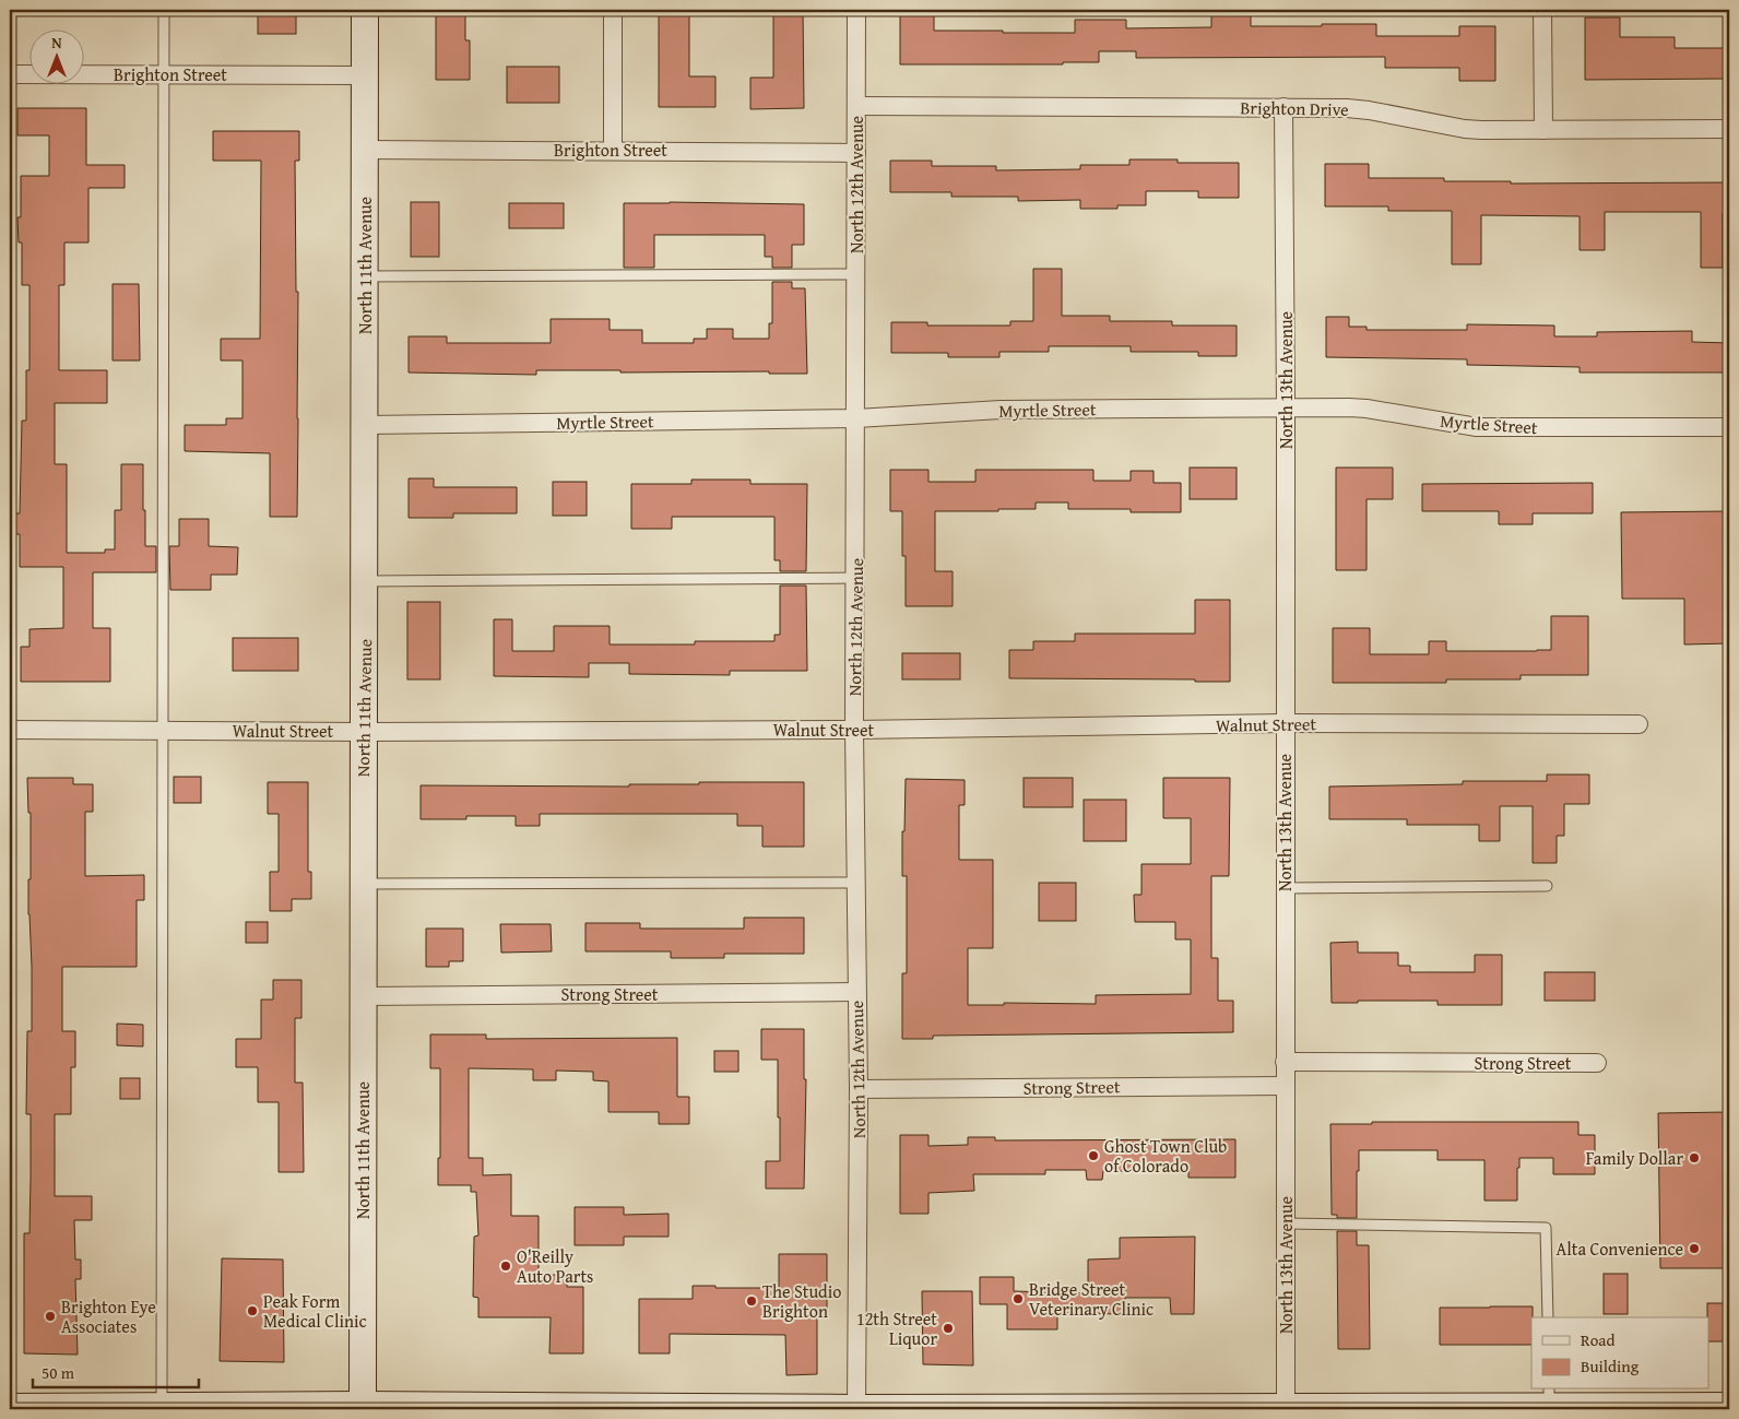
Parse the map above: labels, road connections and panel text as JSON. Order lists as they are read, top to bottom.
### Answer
{
  "streets": {
    "main road": ["North 11th Avenue"],
    "street": [
      "Brighton Street",
      "Brighton Drive",
      "North 12th Avenue",
      "North 13th Avenue",
      "Myrtle Street",
      "Walnut Street",
      "Strong Street"
    ]
  },
  "crossings": [
    ["Brighton Street", "North 12th Avenue"],
    ["Brighton Street", "North 11th Avenue"],
    ["Brighton Drive", "North 12th Avenue"],
    ["Brighton Drive", "North 13th Avenue"],
    ["North 12th Avenue", "Myrtle Street"],
    ["North 12th Avenue", "Walnut Street"],
    ["North 12th Avenue", "Strong Street"],
    ["North 11th Avenue", "Myrtle Street"],
    ["North 11th Avenue", "Walnut Street"],
    ["North 11th Avenue", "Strong Street"],
    ["North 13th Avenue", "Myrtle Street"],
    ["North 13th Avenue", "Walnut Street"],
    ["North 13th Avenue", "Strong Street"]
  ],
  "places": [
    "Ghost Town Club of Colorado",
    "Family Dollar",
    "Alta Convenience",
    "O'Reilly Auto Parts",
    "Bridge Street Veterinary Clinic",
    "The Studio Brighton",
    "Peak Form Medical Clinic",
    "Brighton Eye Associates",
    "12th Street Liquor"
  ],
  "legend": ["Road", "Building"],
  "scale_bar": "50 m",
  "north": "top"
}
